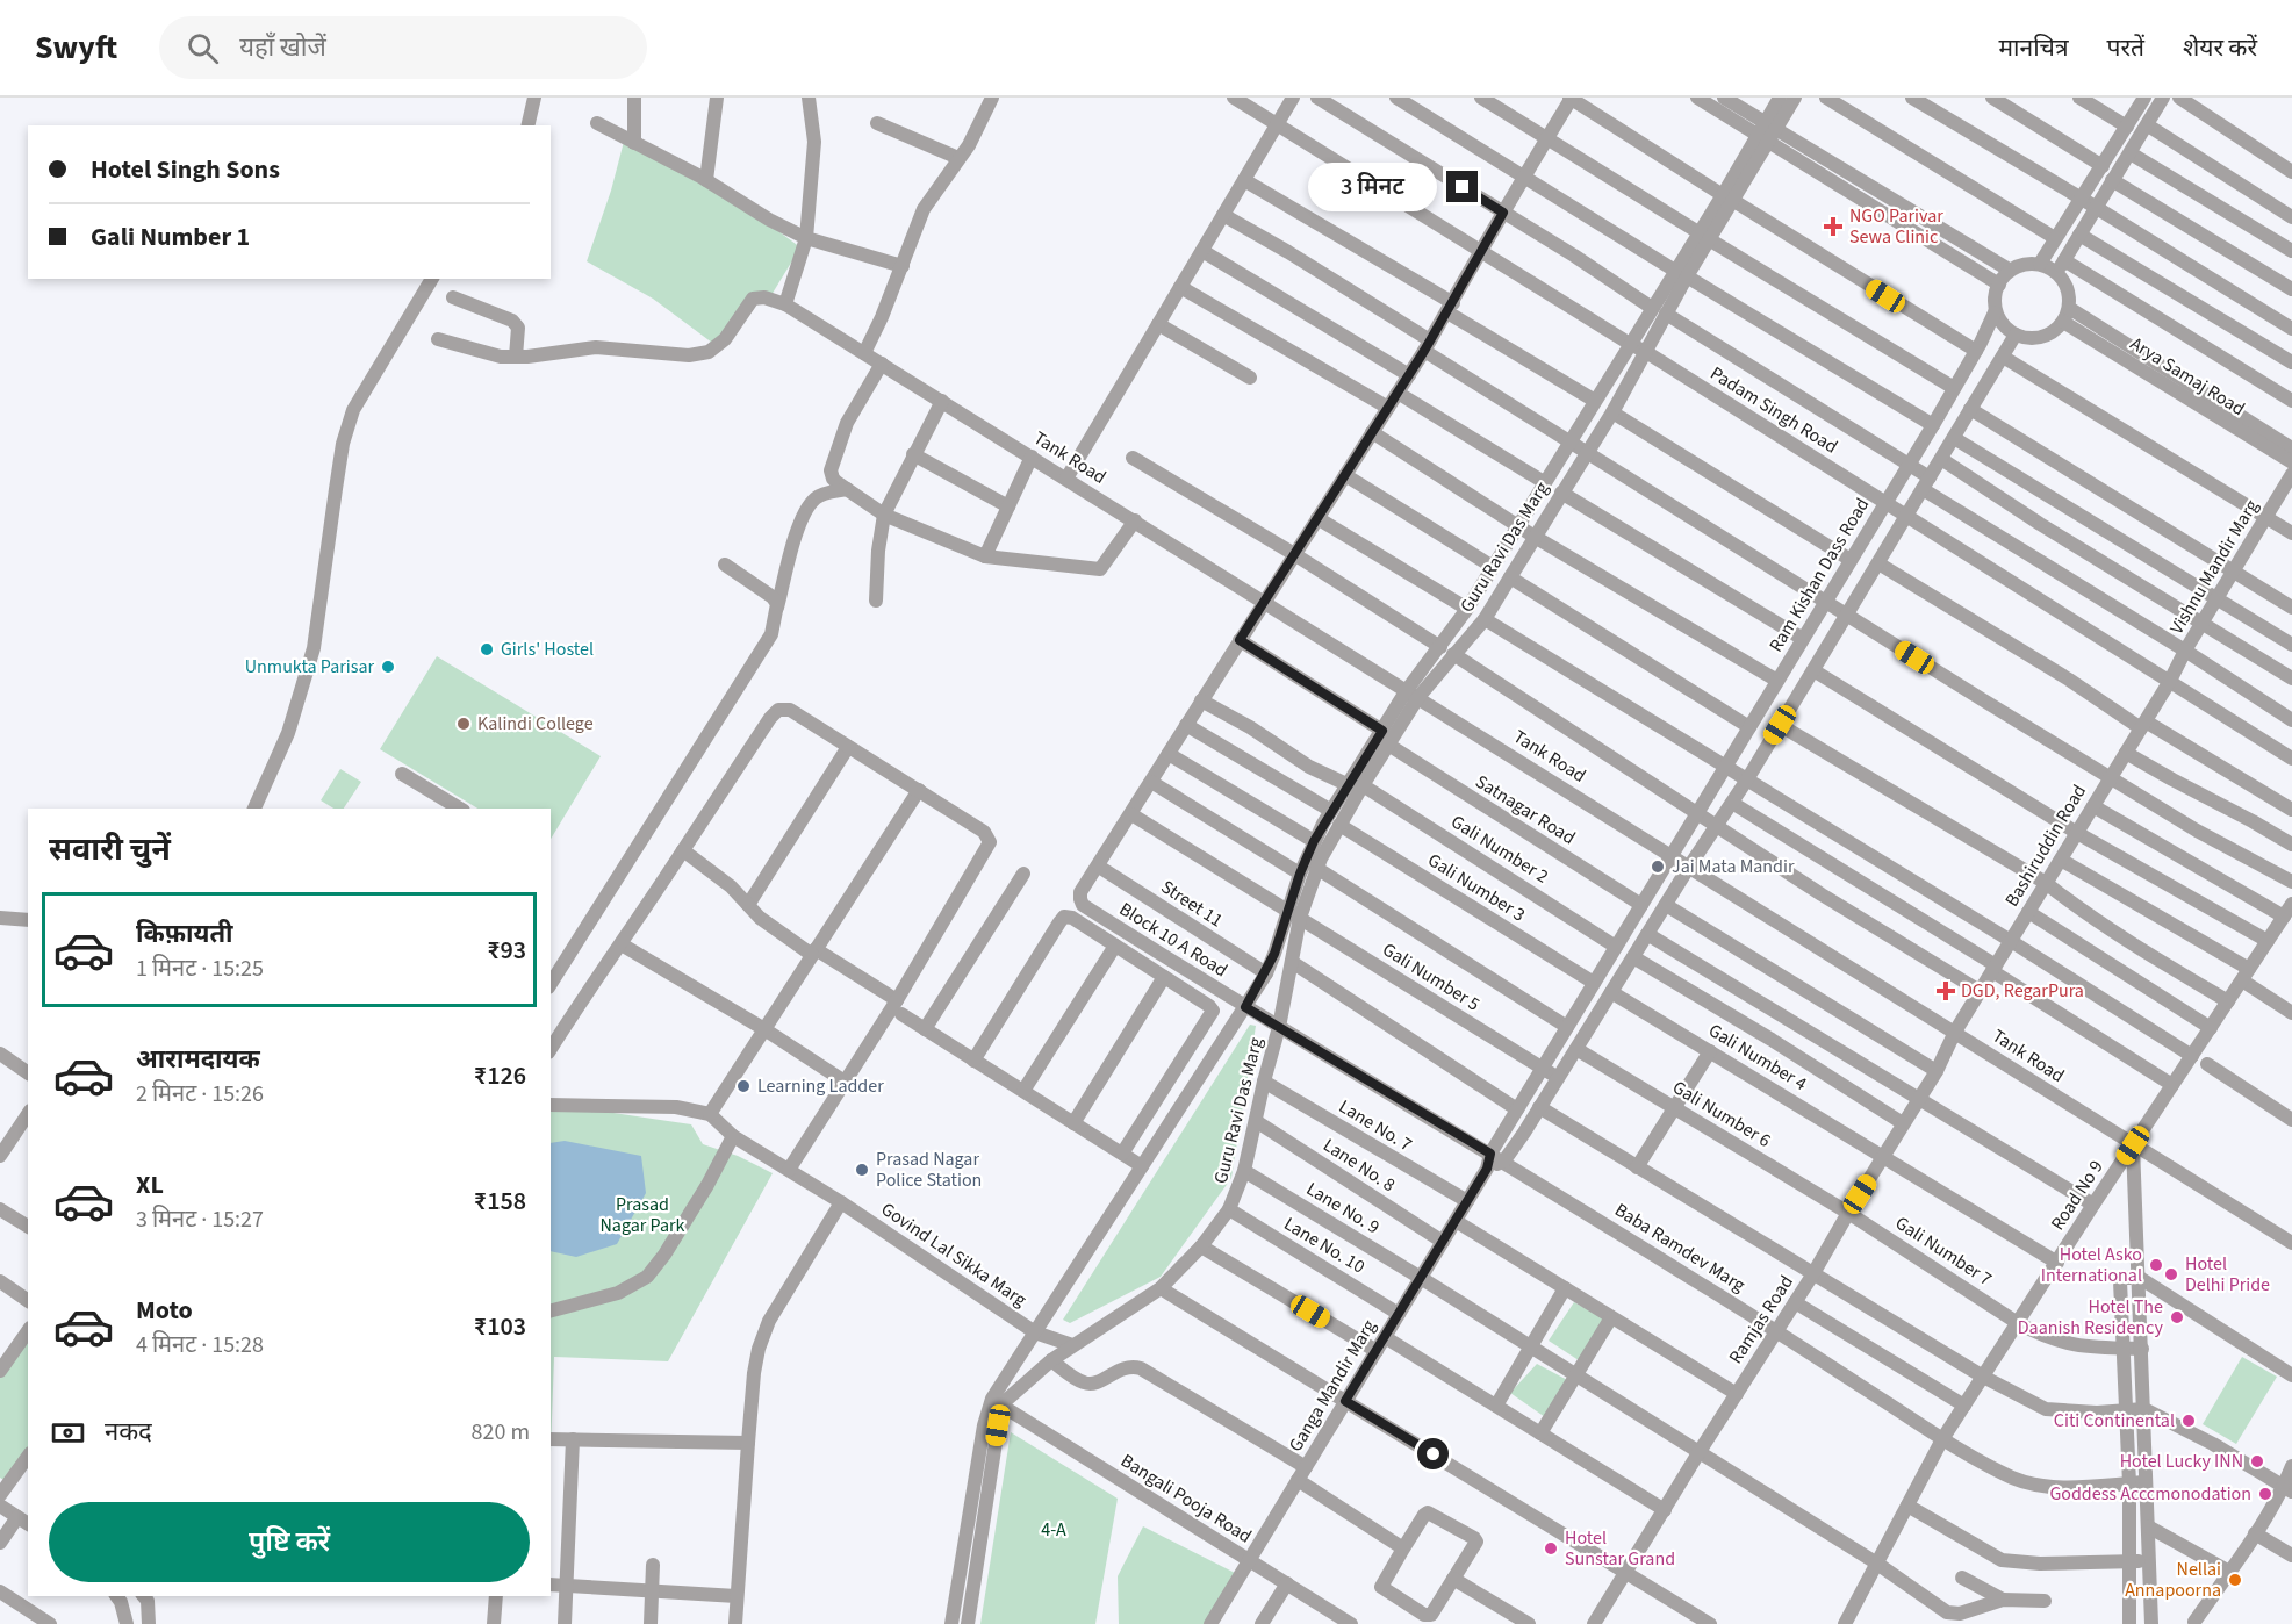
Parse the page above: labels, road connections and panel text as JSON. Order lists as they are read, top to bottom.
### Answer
{
  "streets": {
    "street": [
      "Arya Samaj Road",
      "Padam Singh Road",
      "Tank Road",
      "Guru Ravi Das Marg",
      "Vishnu Mandir Marg",
      "Ram Kishan Dass Road",
      "Satnagar Road",
      "Bashiruddin Road",
      "Gali Number 2",
      "Gali Number 3",
      "Street 11",
      "Block 10 A Road",
      "Gali Number 5",
      "Gali Number 4",
      "Gali Number 6",
      "Lane No. 7",
      "Lane No. 8",
      "Road No 9",
      "Lane No. 9",
      "Lane No. 10",
      "Baba Ramdev Marg",
      "Gali Number 7",
      "Govind Lal Sikka Marg",
      "Ramjas Road",
      "Ganga Mandir Marg",
      "Bangali Pooja Road"
    ]
  },
  "crossings": [
    ["Arya Samaj Road", "Ram Kishan Dass Road"],
    ["Padam Singh Road", "Guru Ravi Das Marg"],
    ["Padam Singh Road", "Vishnu Mandir Marg"],
    ["Padam Singh Road", "Ram Kishan Dass Road"],
    ["Padam Singh Road", "Bashiruddin Road"],
    ["Tank Road", "Guru Ravi Das Marg"],
    ["Tank Road", "Ram Kishan Dass Road"],
    ["Tank Road", "Bashiruddin Road"],
    ["Tank Road", "Road No 9"],
    ["Tank Road", "Ramjas Road"],
    ["Tank Road", "Ganga Mandir Marg"],
    ["Guru Ravi Das Marg", "Satnagar Road"],
    ["Guru Ravi Das Marg", "Gali Number 2"],
    ["Guru Ravi Das Marg", "Gali Number 3"],
    ["Guru Ravi Das Marg", "Street 11"],
    ["Guru Ravi Das Marg", "Block 10 A Road"],
    ["Guru Ravi Das Marg", "Gali Number 5"],
    ["Guru Ravi Das Marg", "Lane No. 7"],
    ["Guru Ravi Das Marg", "Lane No. 8"],
    ["Guru Ravi Das Marg", "Lane No. 9"],
    ["Guru Ravi Das Marg", "Lane No. 10"],
    ["Guru Ravi Das Marg", "Baba Ramdev Marg"],
    ["Guru Ravi Das Marg", "Govind Lal Sikka Marg"],
    ["Guru Ravi Das Marg", "Bangali Pooja Road"],
    ["Vishnu Mandir Marg", "Bashiruddin Road"],
    ["Ram Kishan Dass Road", "Ganga Mandir Marg"],
    ["Satnagar Road", "Ganga Mandir Marg"],
    ["Bashiruddin Road", "Ramjas Road"],
    ["Gali Number 2", "Ganga Mandir Marg"],
    ["Gali Number 3", "Ganga Mandir Marg"],
    ["Street 11", "Block 10 A Road"],
    ["Block 10 A Road", "Baba Ramdev Marg"],
    ["Gali Number 5", "Ganga Mandir Marg"],
    ["Gali Number 4", "Road No 9"],
    ["Gali Number 4", "Ramjas Road"],
    ["Gali Number 6", "Gali Number 7"],
    ["Gali Number 6", "Ramjas Road"],
    ["Lane No. 7", "Ganga Mandir Marg"],
    ["Lane No. 8", "Ganga Mandir Marg"],
    ["Road No 9", "Lane No. 9"],
    ["Road No 9", "Baba Ramdev Marg"],
    ["Road No 9", "Gali Number 7"],
    ["Lane No. 9", "Ramjas Road"],
    ["Lane No. 9", "Ganga Mandir Marg"],
    ["Lane No. 10", "Ganga Mandir Marg"],
    ["Baba Ramdev Marg", "Ramjas Road"],
    ["Baba Ramdev Marg", "Ganga Mandir Marg"],
    ["Gali Number 7", "Ramjas Road"],
    ["Ganga Mandir Marg", "Bangali Pooja Road"]
  ],
  "parks": ["Prasad Nagar Park", "4-A"],
  "places": {
    "health": ["NGO Parivar Sewa Clinic", "DGD, RegarPura"],
    "other": [
      "Girls' Hostel",
      "Unmukta Parisar",
      "Kalindi College",
      "Jai Mata Mandir",
      "Learning Ladder",
      "Prasad Nagar Police Station",
      "Hotel Asko International",
      "Hotel Delhi Pride",
      "Hotel The Daanish Residency",
      "Citi Continental",
      "Hotel Lucky INN",
      "Goddess Acccmonodation",
      "Hotel Sunstar Grand",
      "Nellai Annapoorna"
    ]
  },
  "page": {
    "header": "Swyft",
    "search": "यहाँ खोजें",
    "nav": ["मानचित्र", "परतें", "शेयर करें"],
    "banner": ["Hotel Singh Sons", "Gali Number 1"],
    "bubble": "3 मिनट",
    "heading": "सवारी चुनें",
    "list": [
      {
        "name": "किफ़ायती",
        "note": "1 मिनट · 15:25",
        "value": "₹93"
      },
      {
        "name": "आरामदायक",
        "note": "2 मिनट · 15:26",
        "value": "₹126"
      },
      {
        "name": "XL",
        "note": "3 मिनट · 15:27",
        "value": "₹158"
      },
      {
        "name": "Moto",
        "note": "4 मिनट · 15:28",
        "value": "₹103"
      }
    ],
    "pay": ["नकद", "820 m"],
    "buttons": "पुष्टि करें"
  }
}
